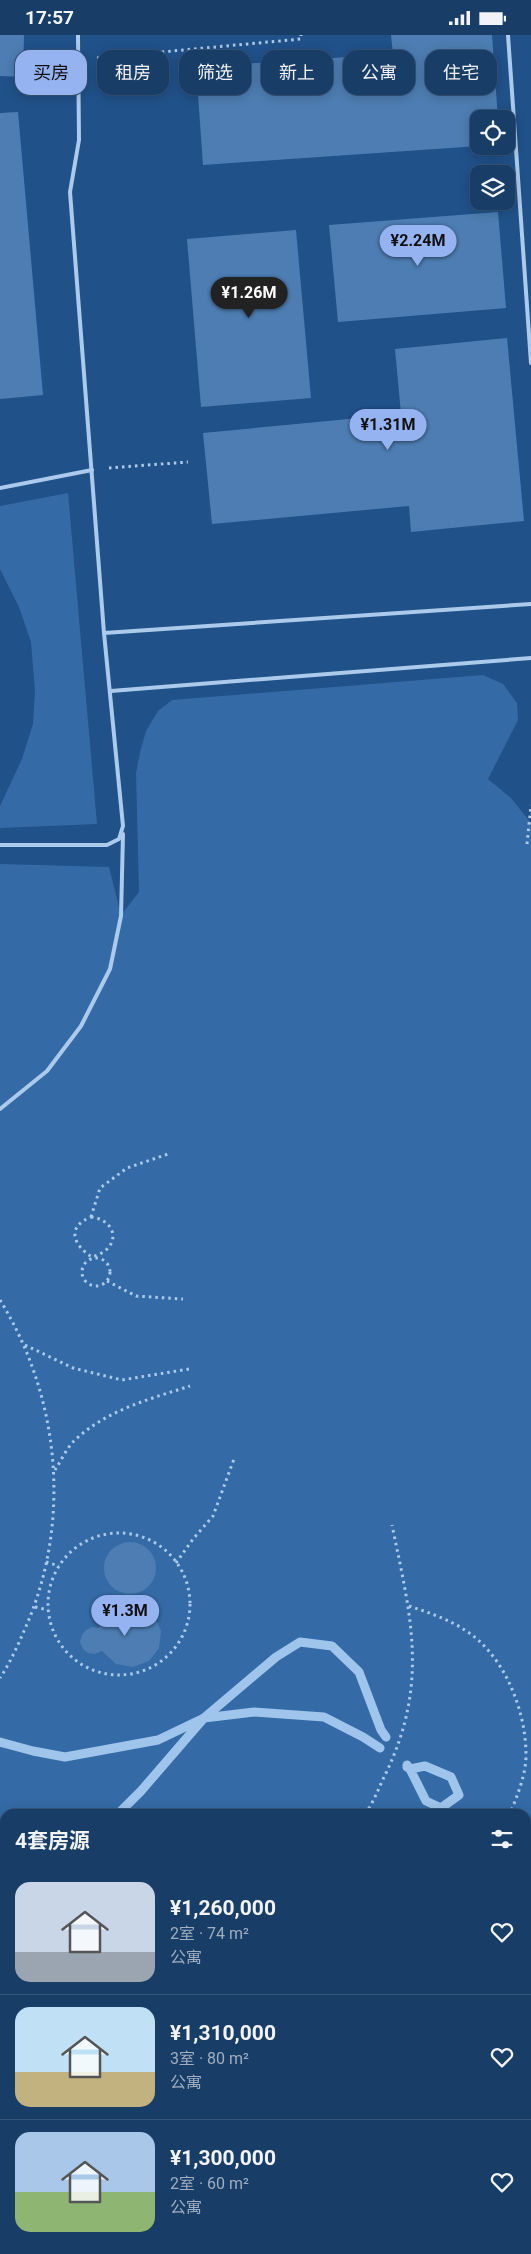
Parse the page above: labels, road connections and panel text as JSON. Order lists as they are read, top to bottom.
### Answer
{
  "page": {
    "status": "17:57",
    "chip": [
      "买房",
      "租房",
      "筛选",
      "新上",
      "公寓",
      "住宅"
    ],
    "price": [
      "¥2.24M",
      "¥1.26M",
      "¥1.31M",
      "¥1.3M"
    ],
    "heading": "4套房源",
    "list": [
      {
        "name": "¥1,260,000",
        "note": "2室 · 74 m² · 公寓"
      },
      {
        "name": "¥1,310,000",
        "note": "3室 · 80 m² · 公寓"
      },
      {
        "name": "¥1,300,000",
        "note": "2室 · 60 m² · 公寓"
      }
    ]
  }
}
